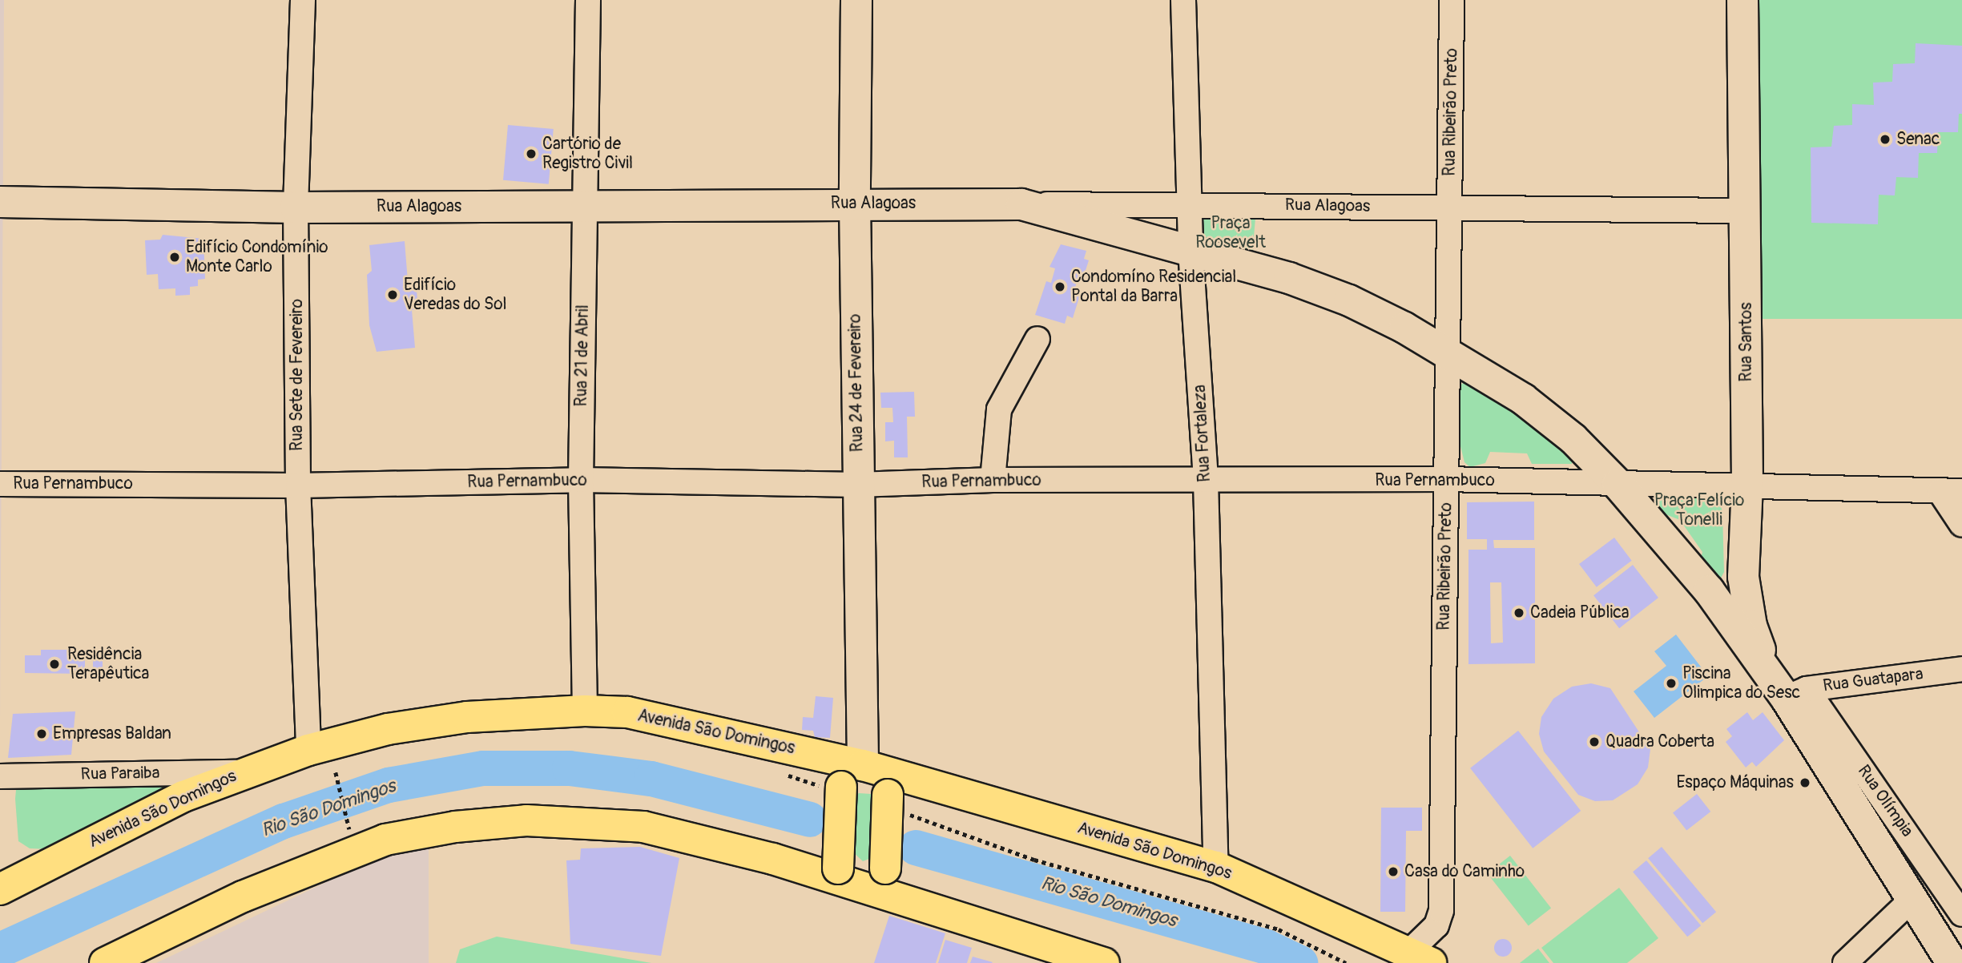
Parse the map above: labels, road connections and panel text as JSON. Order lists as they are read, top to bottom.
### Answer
{
  "streets": {
    "main road": ["Avenida São Domingos"],
    "street": [
      "Rua Ribeirão Preto",
      "Rua Alagoas",
      "Rua Santos",
      "Rua 21 de Abril",
      "Rua Sete de Fevereiro",
      "Rua 24 de Fevereiro",
      "Rua Fortaleza",
      "Rua Pernambuco",
      "Rua Guatapara",
      "Rua Paraiba",
      "Rua Olímpia"
    ]
  },
  "crossings": [
    ["Rua Ribeirão Preto", "Rua Alagoas"],
    ["Rua Ribeirão Preto", "Rua Pernambuco"],
    ["Rua Ribeirão Preto", "Avenida São Domingos"],
    ["Rua Alagoas", "Rua Santos"],
    ["Rua Alagoas", "Rua 21 de Abril"],
    ["Rua Alagoas", "Rua Sete de Fevereiro"],
    ["Rua Alagoas", "Rua 24 de Fevereiro"],
    ["Rua Alagoas", "Rua Fortaleza"],
    ["Rua Santos", "Rua Pernambuco"],
    ["Rua Santos", "Rua Guatapara"],
    ["Rua Santos", "Rua Olímpia"],
    ["Rua 21 de Abril", "Rua Pernambuco"],
    ["Rua 21 de Abril", "Avenida São Domingos"],
    ["Rua Sete de Fevereiro", "Rua Pernambuco"],
    ["Rua Sete de Fevereiro", "Avenida São Domingos"],
    ["Rua 24 de Fevereiro", "Rua Pernambuco"],
    ["Rua 24 de Fevereiro", "Avenida São Domingos"],
    ["Rua Fortaleza", "Rua Pernambuco"],
    ["Rua Fortaleza", "Avenida São Domingos"],
    ["Rua Guatapara", "Rua Olímpia"],
    ["Avenida São Domingos", "Rua Paraiba"]
  ],
  "water": ["Rio São Domingos"],
  "parks": ["Praça Roosevelt", "Praça Felício Tonelli"],
  "places": [
    "Senac",
    "Cartório de Registro Civil",
    "Edifício Condomínio Monte Carlo",
    "Condomíno Residencial Pontal da Barra",
    "Edifício Veredas do Sol",
    "Cadeia Pública",
    "Residência Terapêutica",
    "Piscina Olimpica do Sesc",
    "Empresas Baldan",
    "Quadra Coberta",
    "Espaço Máquinas",
    "Casa do Caminho"
  ]
}
